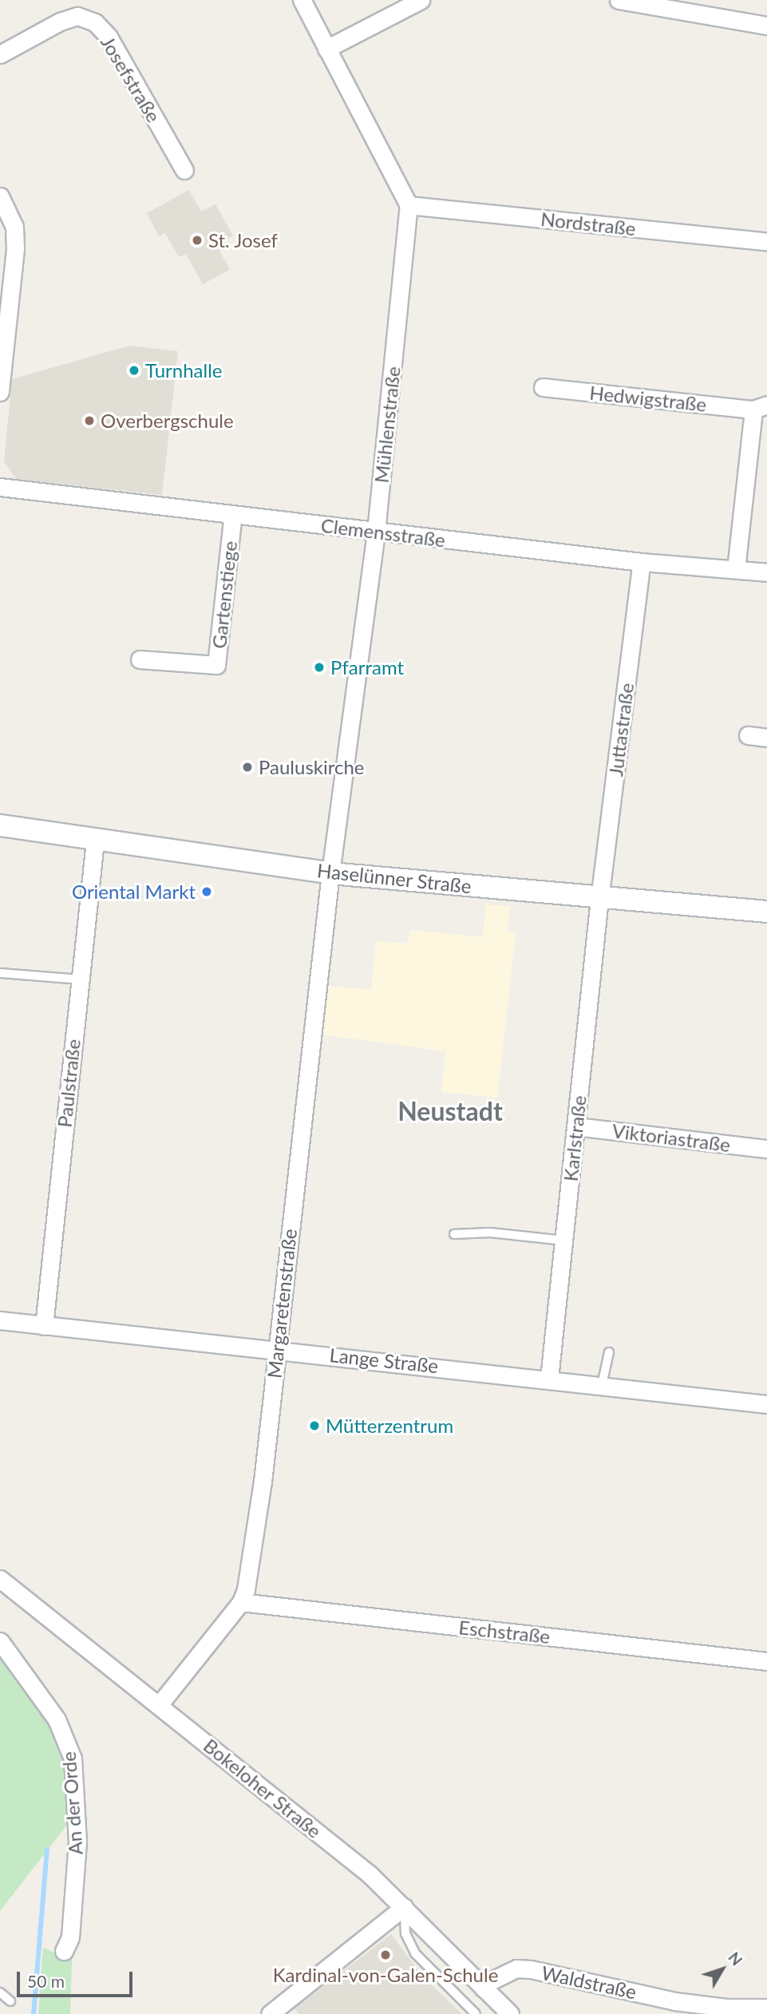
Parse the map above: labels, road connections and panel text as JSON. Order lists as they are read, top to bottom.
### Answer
{
  "streets": {
    "street": [
      "Josefstraße",
      "Nordstraße",
      "Hedwigstraße",
      "Mühlenstraße",
      "Clemensstraße",
      "Gartenstiege",
      "Juttastraße",
      "Haselünner Straße",
      "Paulstraße",
      "Viktoriastraße",
      "Karlstraße",
      "Margaretenstraße",
      "Lange Straße",
      "Eschstraße",
      "Bokeloher Straße",
      "An der Orde",
      "Waldstraße"
    ]
  },
  "crossings": [
    ["Nordstraße", "Mühlenstraße"],
    ["Hedwigstraße", "Clemensstraße"],
    ["Mühlenstraße", "Clemensstraße"],
    ["Mühlenstraße", "Haselünner Straße"],
    ["Mühlenstraße", "Margaretenstraße"],
    ["Clemensstraße", "Gartenstiege"],
    ["Clemensstraße", "Juttastraße"],
    ["Juttastraße", "Haselünner Straße"],
    ["Juttastraße", "Karlstraße"],
    ["Haselünner Straße", "Paulstraße"],
    ["Haselünner Straße", "Karlstraße"],
    ["Haselünner Straße", "Margaretenstraße"],
    ["Paulstraße", "Lange Straße"],
    ["Viktoriastraße", "Karlstraße"],
    ["Karlstraße", "Lange Straße"],
    ["Margaretenstraße", "Lange Straße"],
    ["Margaretenstraße", "Eschstraße"],
    ["Margaretenstraße", "Bokeloher Straße"],
    ["Bokeloher Straße", "Waldstraße"]
  ],
  "districts": ["Neustadt"],
  "places": [
    "St. Josef",
    "Turnhalle",
    "Overbergschule",
    "Pfarramt",
    "Pauluskirche",
    "Oriental Markt",
    "Mütterzentrum",
    "Kardinal-von-Galen-Schule"
  ],
  "scale_bar": "50 m",
  "north": "top right"
}
